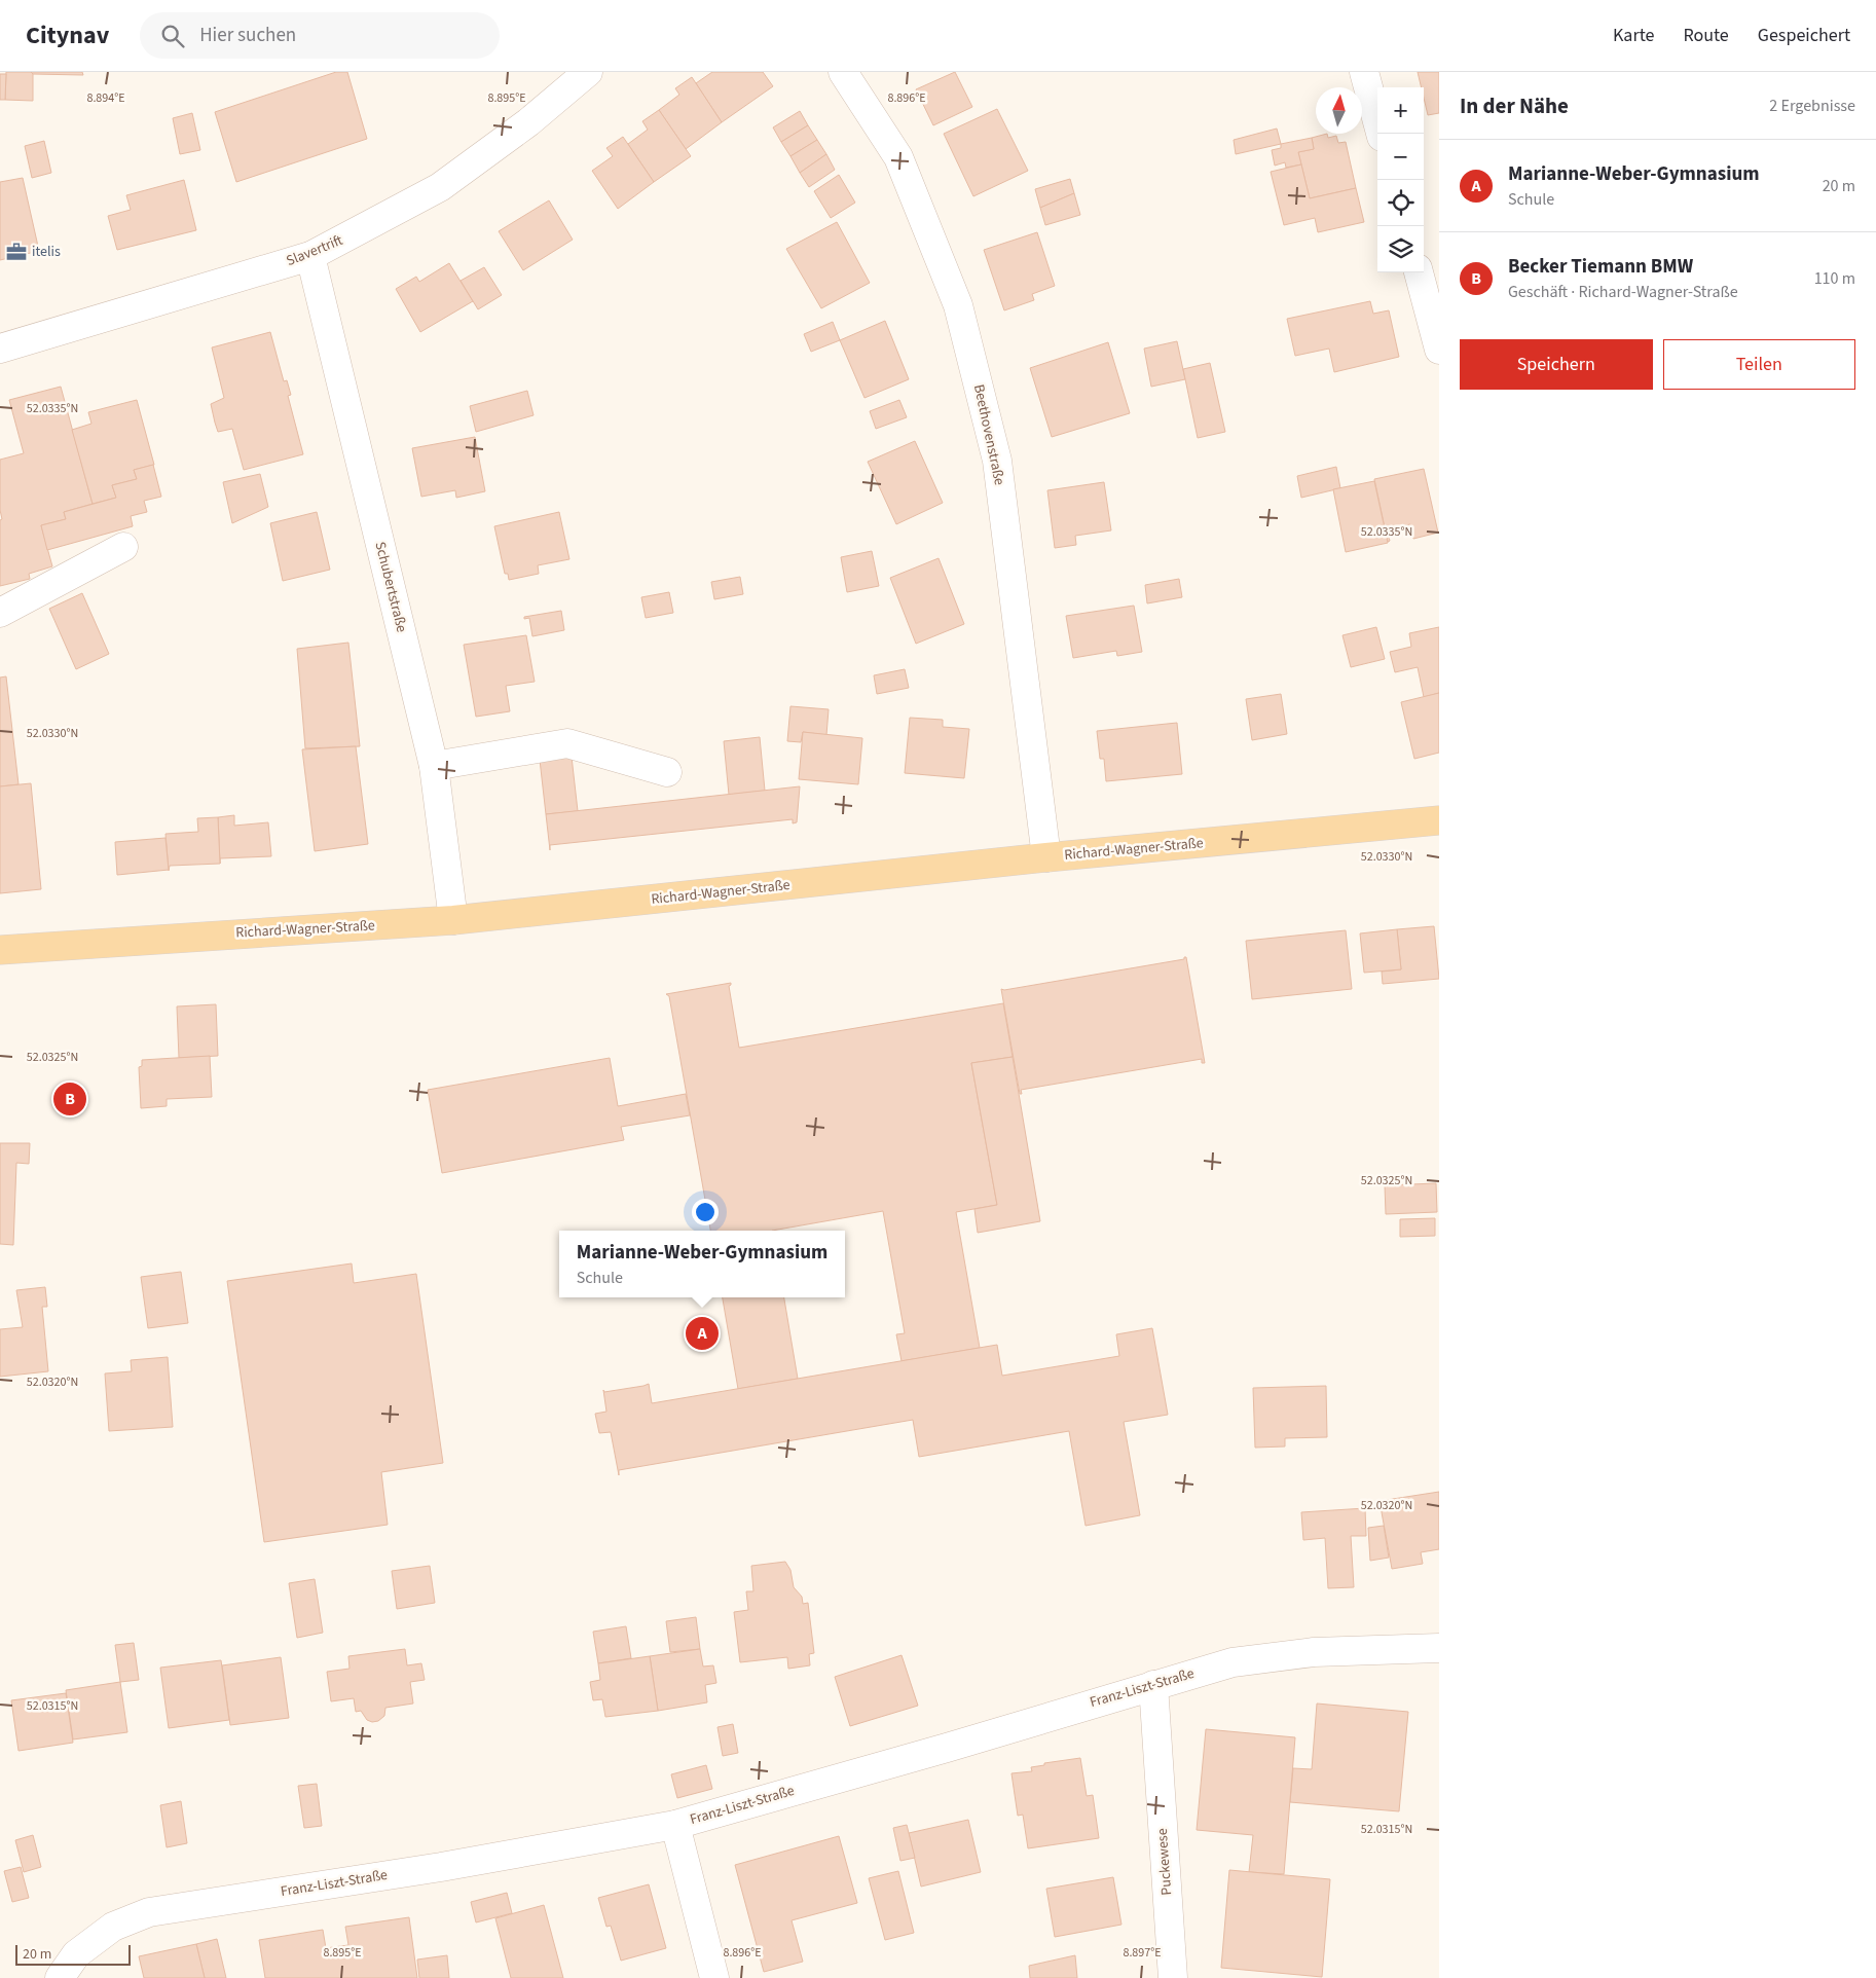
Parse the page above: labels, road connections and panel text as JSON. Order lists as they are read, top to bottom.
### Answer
{
  "streets": {
    "main road": ["Richard-Wagner-Straße"],
    "street": [
      "Slavertrift",
      "Beethovenstraße",
      "Schubertstraße",
      "Franz-Liszt-Straße",
      "Puckewese"
    ]
  },
  "crossings": [
    ["Slavertrift", "Schubertstraße"],
    ["Beethovenstraße", "Richard-Wagner-Straße"],
    ["Schubertstraße", "Richard-Wagner-Straße"],
    ["Franz-Liszt-Straße", "Puckewese"]
  ],
  "places": {
    "office": ["itelis"]
  },
  "scale_bar": "20 m",
  "north": "top",
  "page": {
    "header": "Citynav",
    "search": "Hier suchen",
    "nav": ["Karte", "Route", "Gespeichert"],
    "heading": ["In der Nähe", "2 Ergebnisse"],
    "map_buttons": ["+", "−"],
    "list": [
      {
        "mark": "A",
        "name": "Marianne-Weber-Gymnasium",
        "note": "Schule",
        "value": "20 m"
      },
      {
        "mark": "B",
        "name": "Becker Tiemann BMW",
        "note": "Geschäft · Richard-Wagner-Straße",
        "value": "110 m"
      }
    ],
    "buttons": ["Speichern", "Teilen"],
    "pins": ["B", "A"],
    "popup": ["Marianne-Weber-Gymnasium", "Schule"],
    "scale": "20 m"
  },
  "coordinates": [
    "8.894°E",
    "8.895°E",
    "8.896°E",
    "52.0335°N",
    "52.0330°N",
    "52.0325°N",
    "52.0320°N",
    "52.0315°N",
    "8.897°E"
  ]
}
